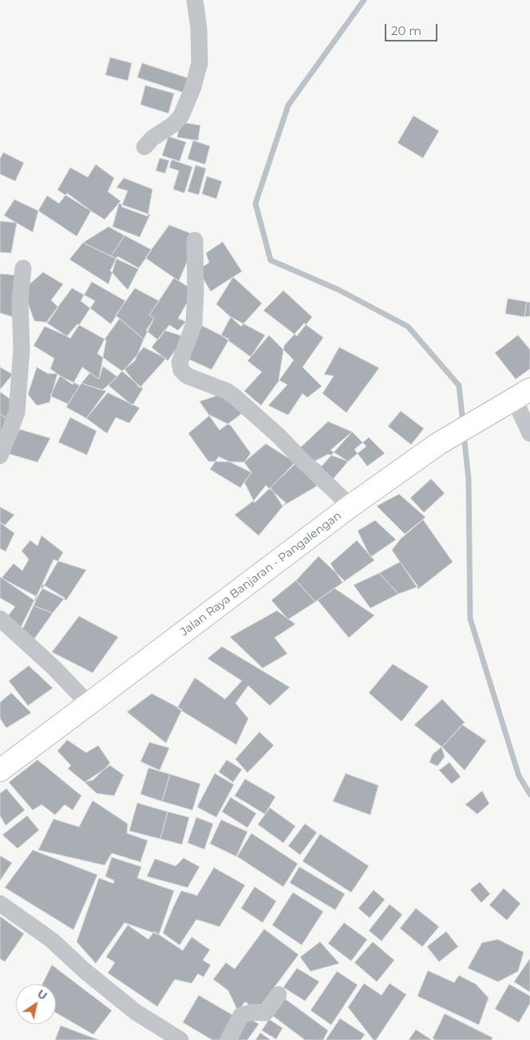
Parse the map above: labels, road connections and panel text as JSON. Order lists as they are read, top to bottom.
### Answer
{
  "streets": {
    "main road": ["Jalan Raya Banjaran - Pangalengan"]
  },
  "scale_bar": "20 m",
  "north": "top right"
}
